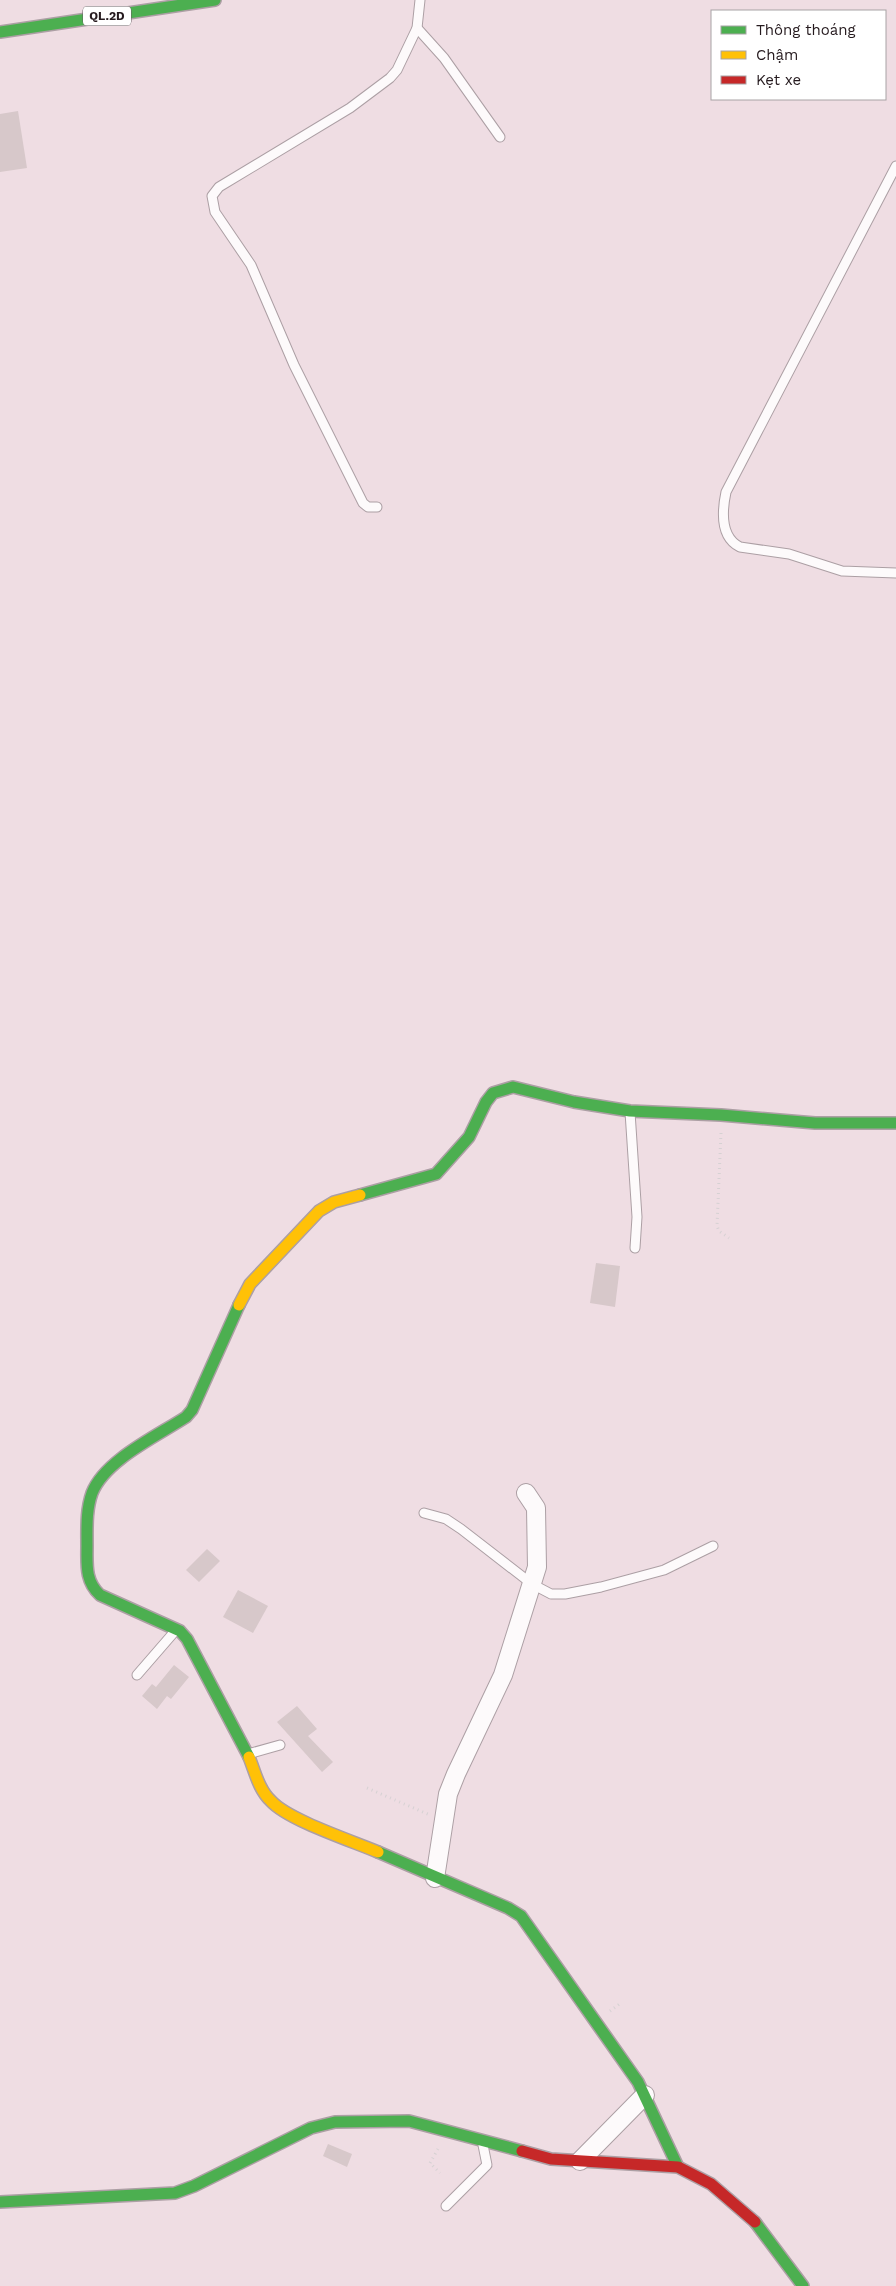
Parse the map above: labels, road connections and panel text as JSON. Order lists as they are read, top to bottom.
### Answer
{
  "streets": {
    "street": ["QL.2D"]
  },
  "legend": ["Thông thoáng", "Chậm", "Kẹt xe"]
}
